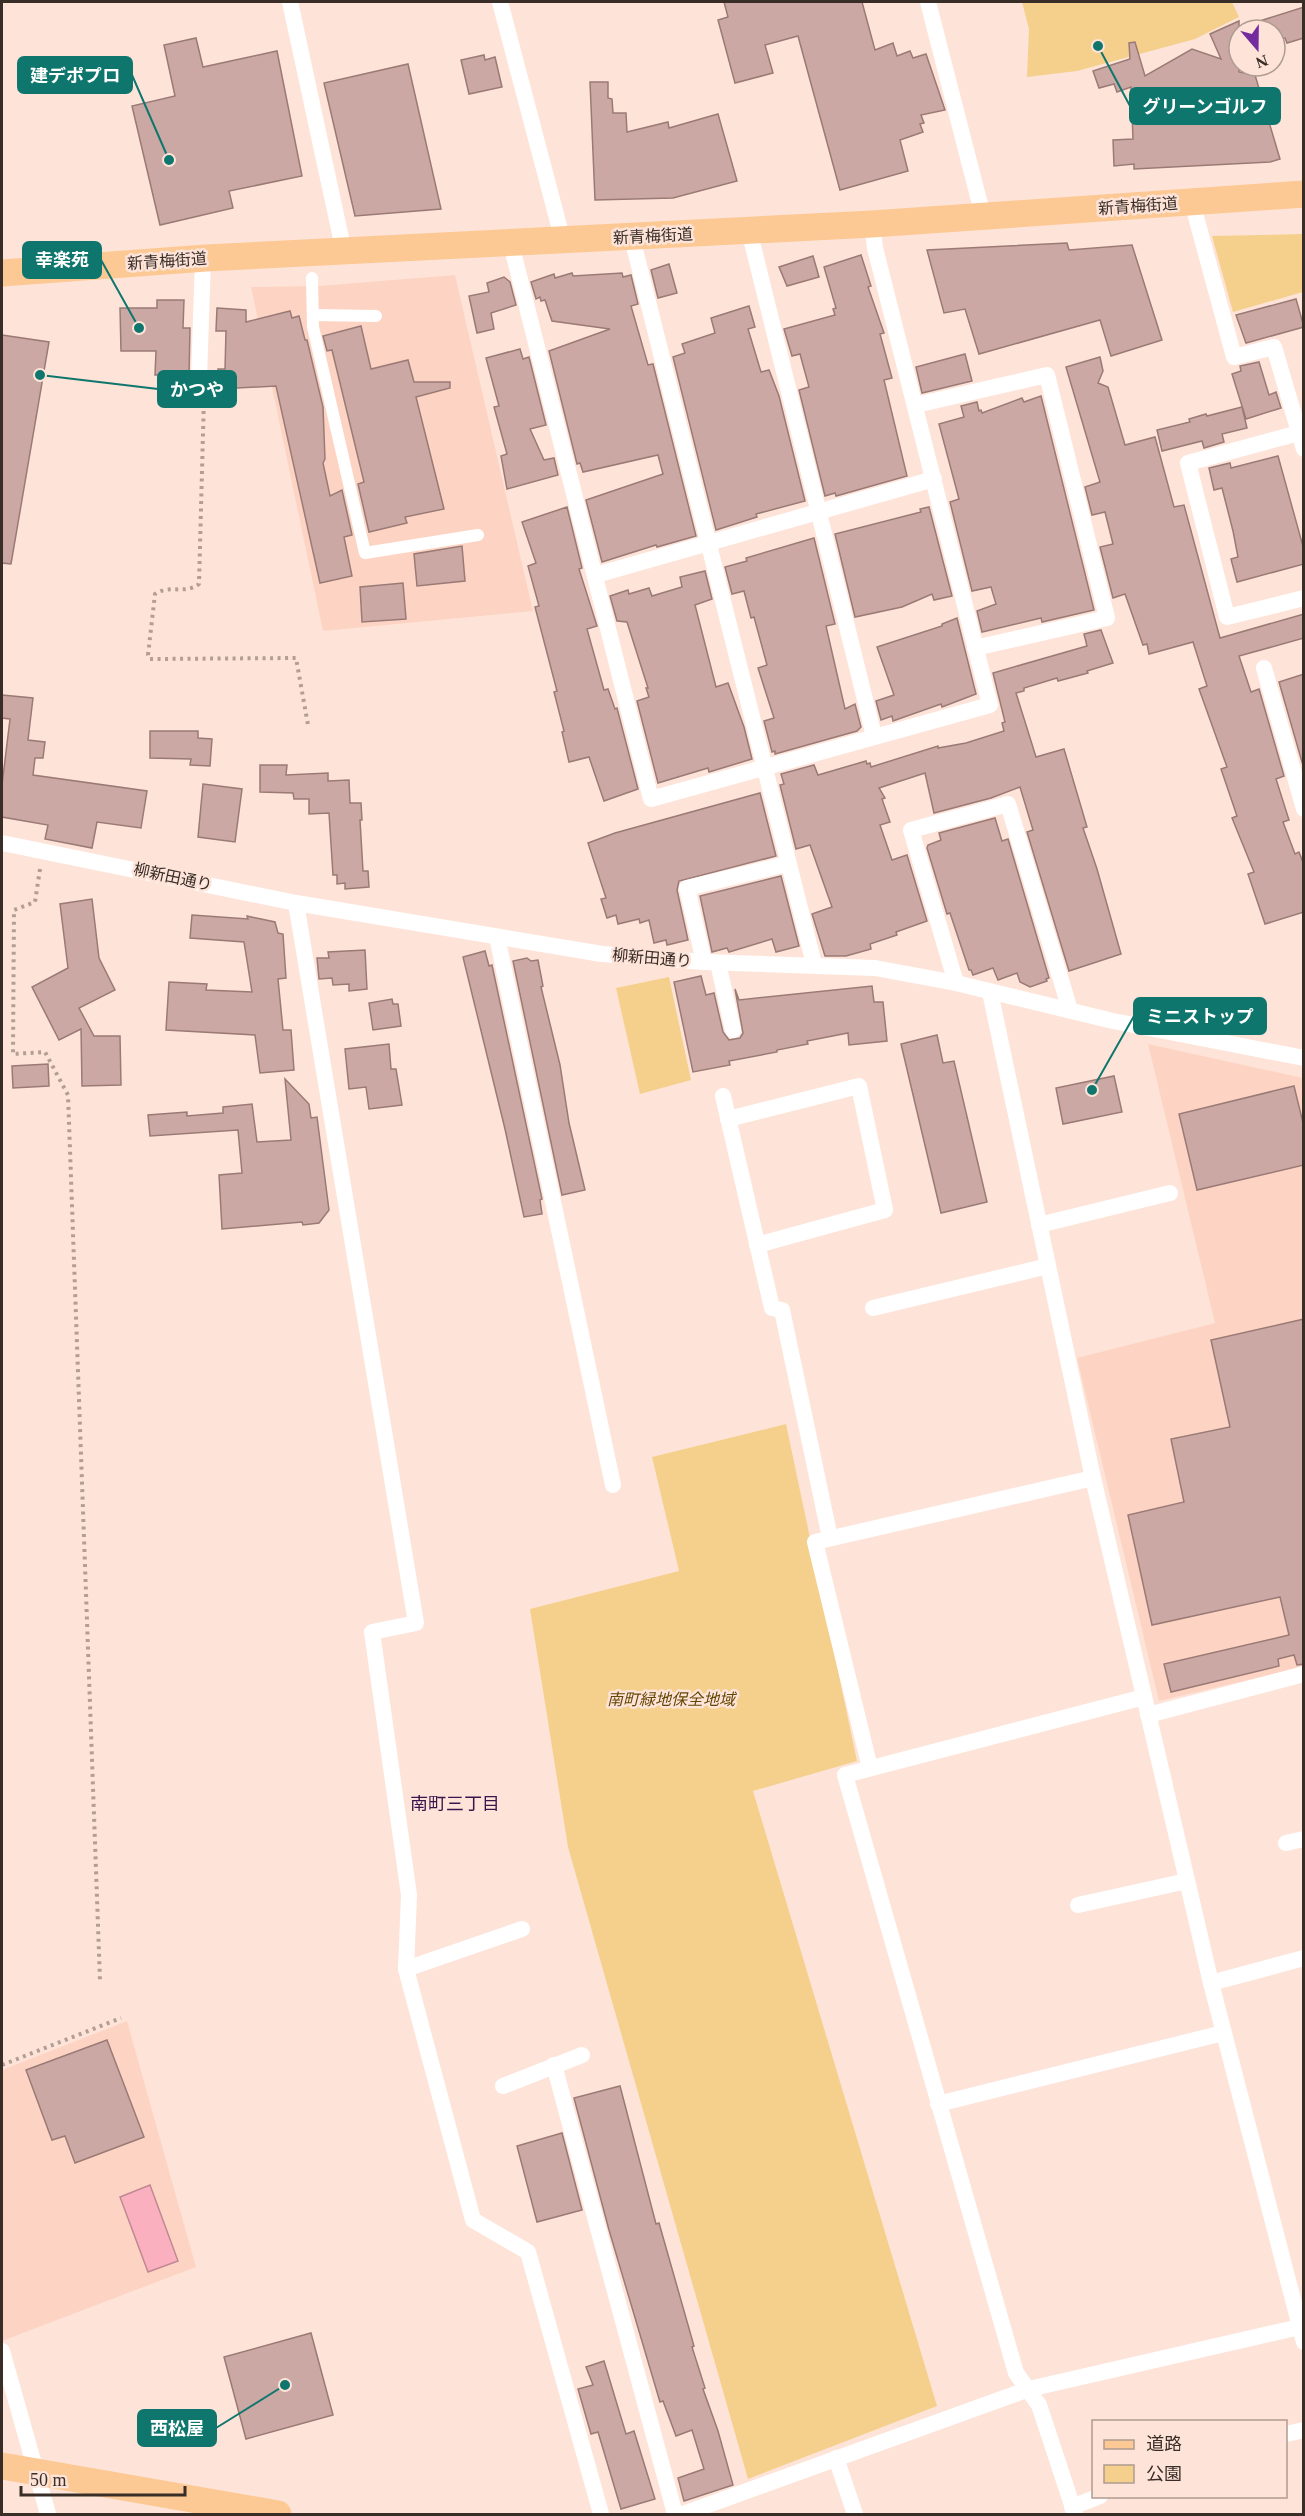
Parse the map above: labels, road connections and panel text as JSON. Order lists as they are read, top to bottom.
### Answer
{
  "streets": {
    "main road": ["新青梅街道"],
    "street": ["柳新田通り"]
  },
  "districts": ["南町三丁目"],
  "parks": ["南町緑地保全地域"],
  "places": [
    "グリーンゴルフ",
    "建デポプロ",
    "幸楽苑",
    "かつや",
    "ミニストップ",
    "西松屋"
  ],
  "legend": ["道路", "公園"],
  "scale_bar": "50 m",
  "north": "bottom"
}
